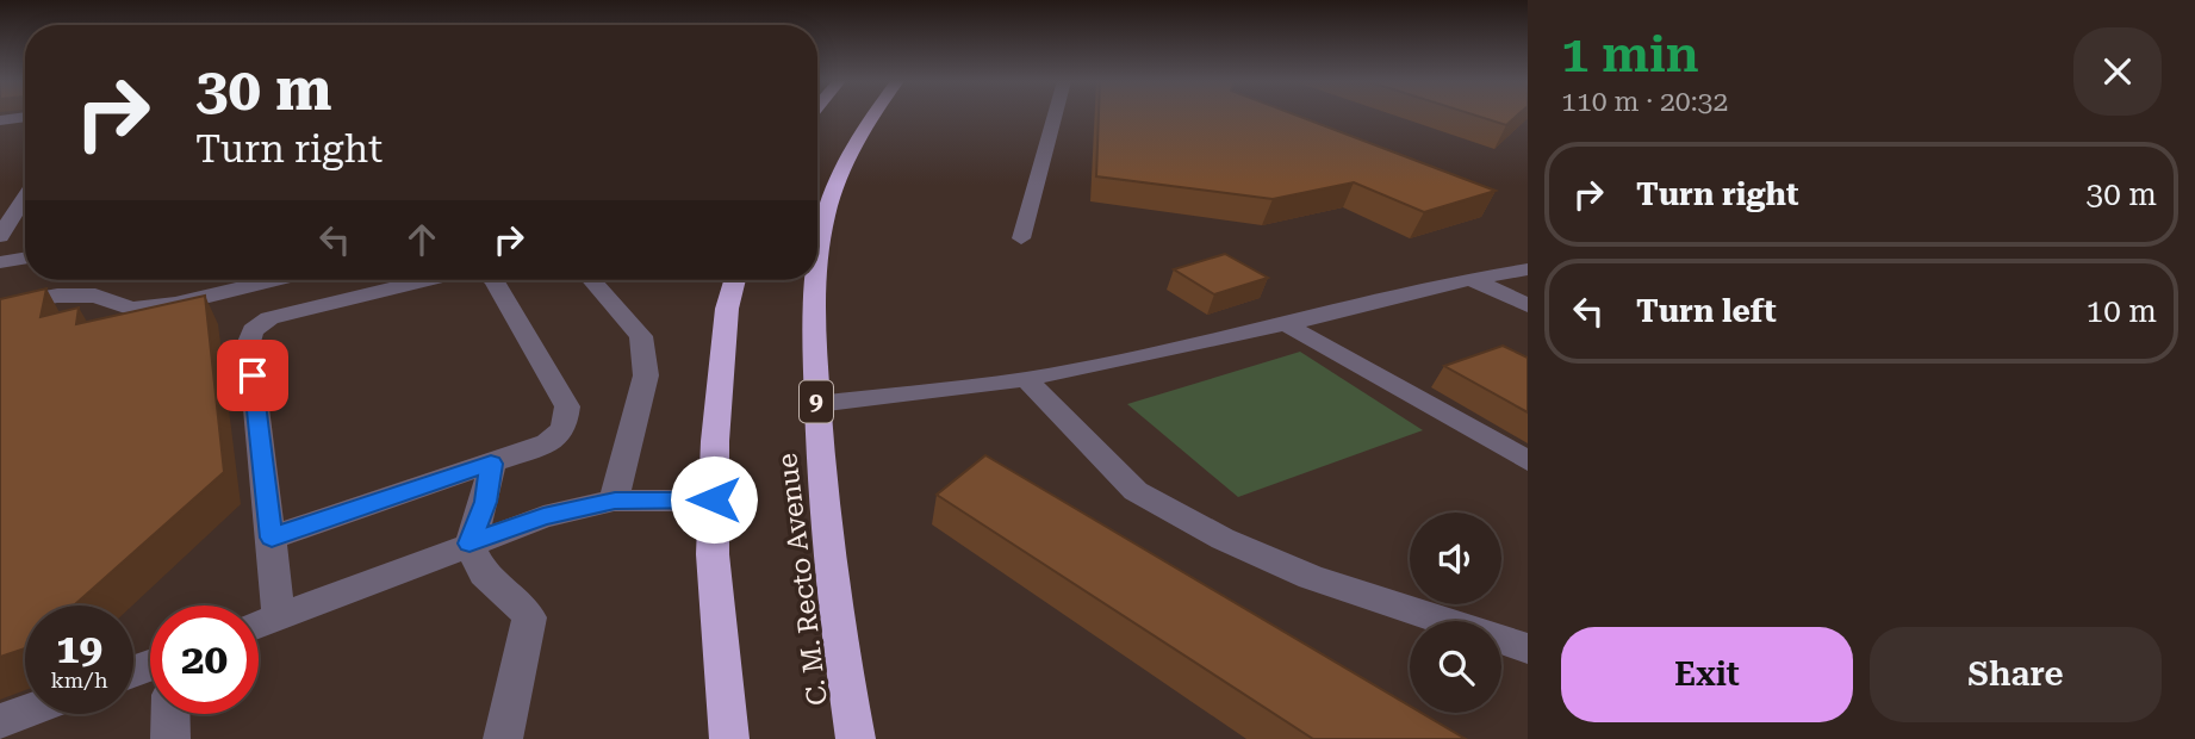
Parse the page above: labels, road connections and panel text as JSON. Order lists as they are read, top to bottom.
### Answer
{
  "streets": {
    "highway": ["9", "C. M. Recto Avenue"]
  },
  "page": {
    "heading": ["1 min", "110 m · 20:32"],
    "turn": ["30 m", "Turn right"],
    "list": [
      {
        "name": "Turn right",
        "value": "30 m"
      },
      {
        "name": "Turn left",
        "value": "10 m"
      }
    ],
    "speed": "19 km/h",
    "limit": "20",
    "buttons": ["Exit", "Share"]
  }
}
